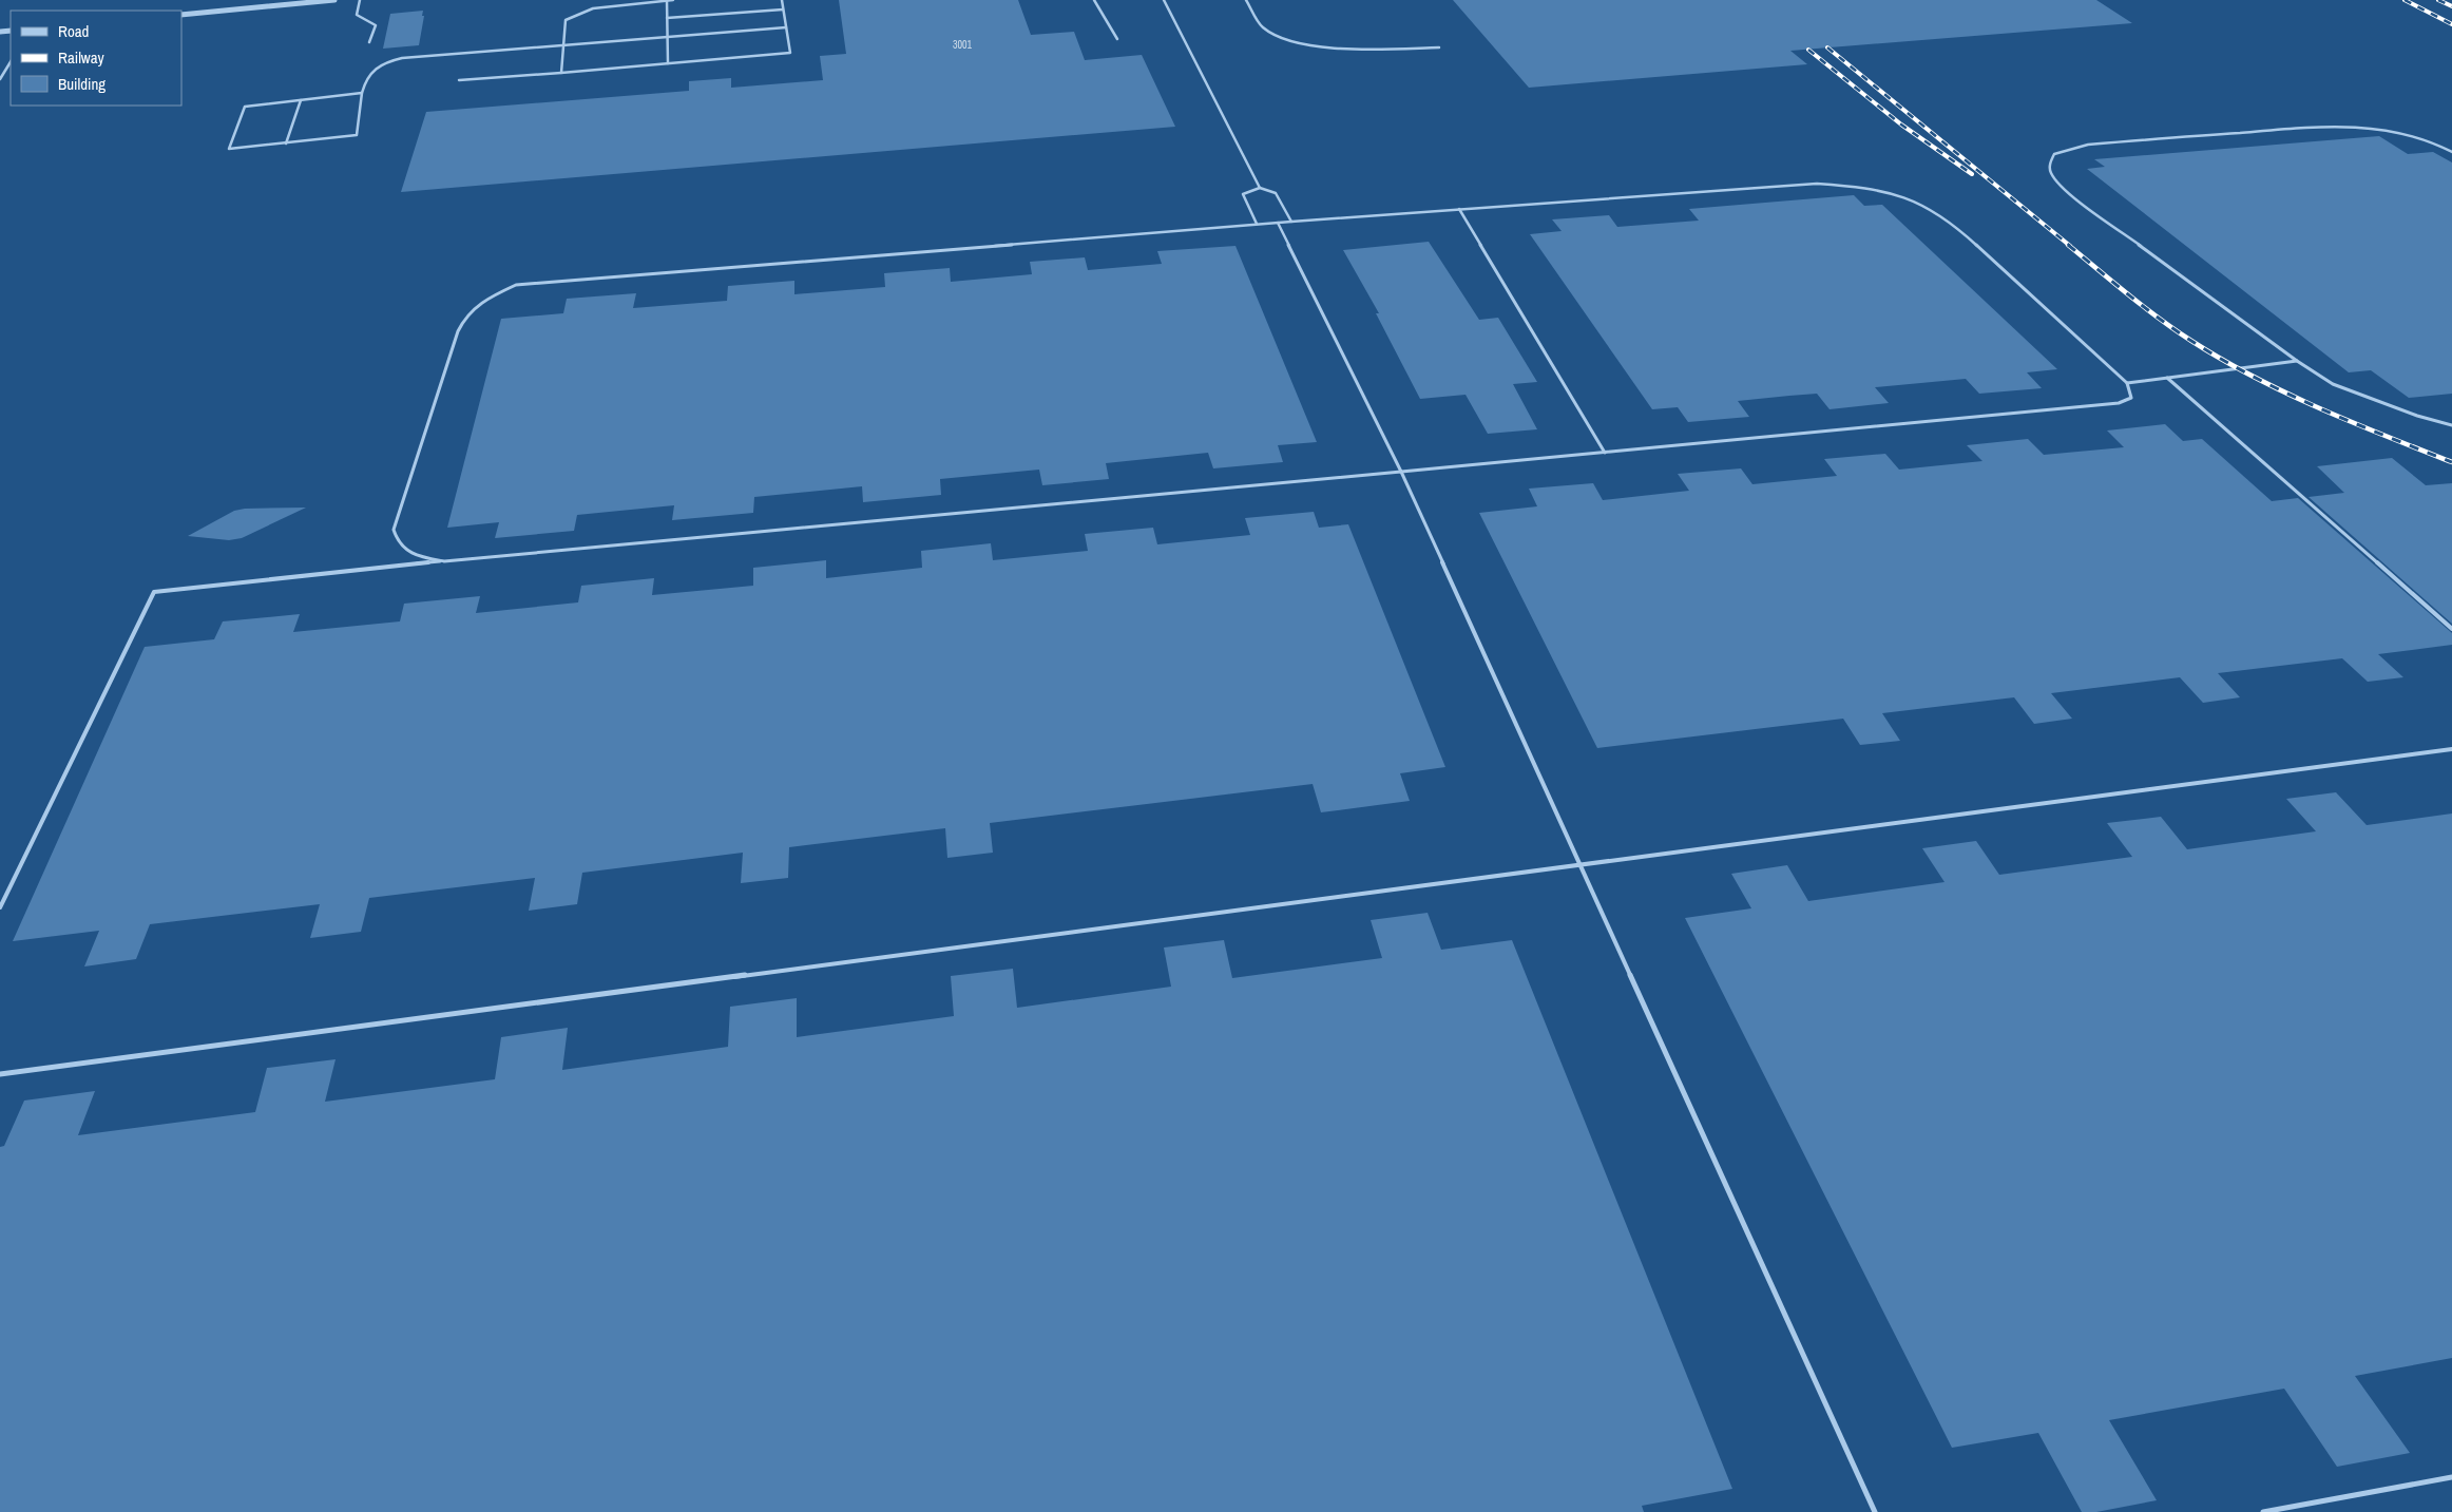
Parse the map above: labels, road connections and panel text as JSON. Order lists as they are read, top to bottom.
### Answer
{
  "house_numbers": ["3001"],
  "legend": ["Road", "Railway", "Building"]
}
